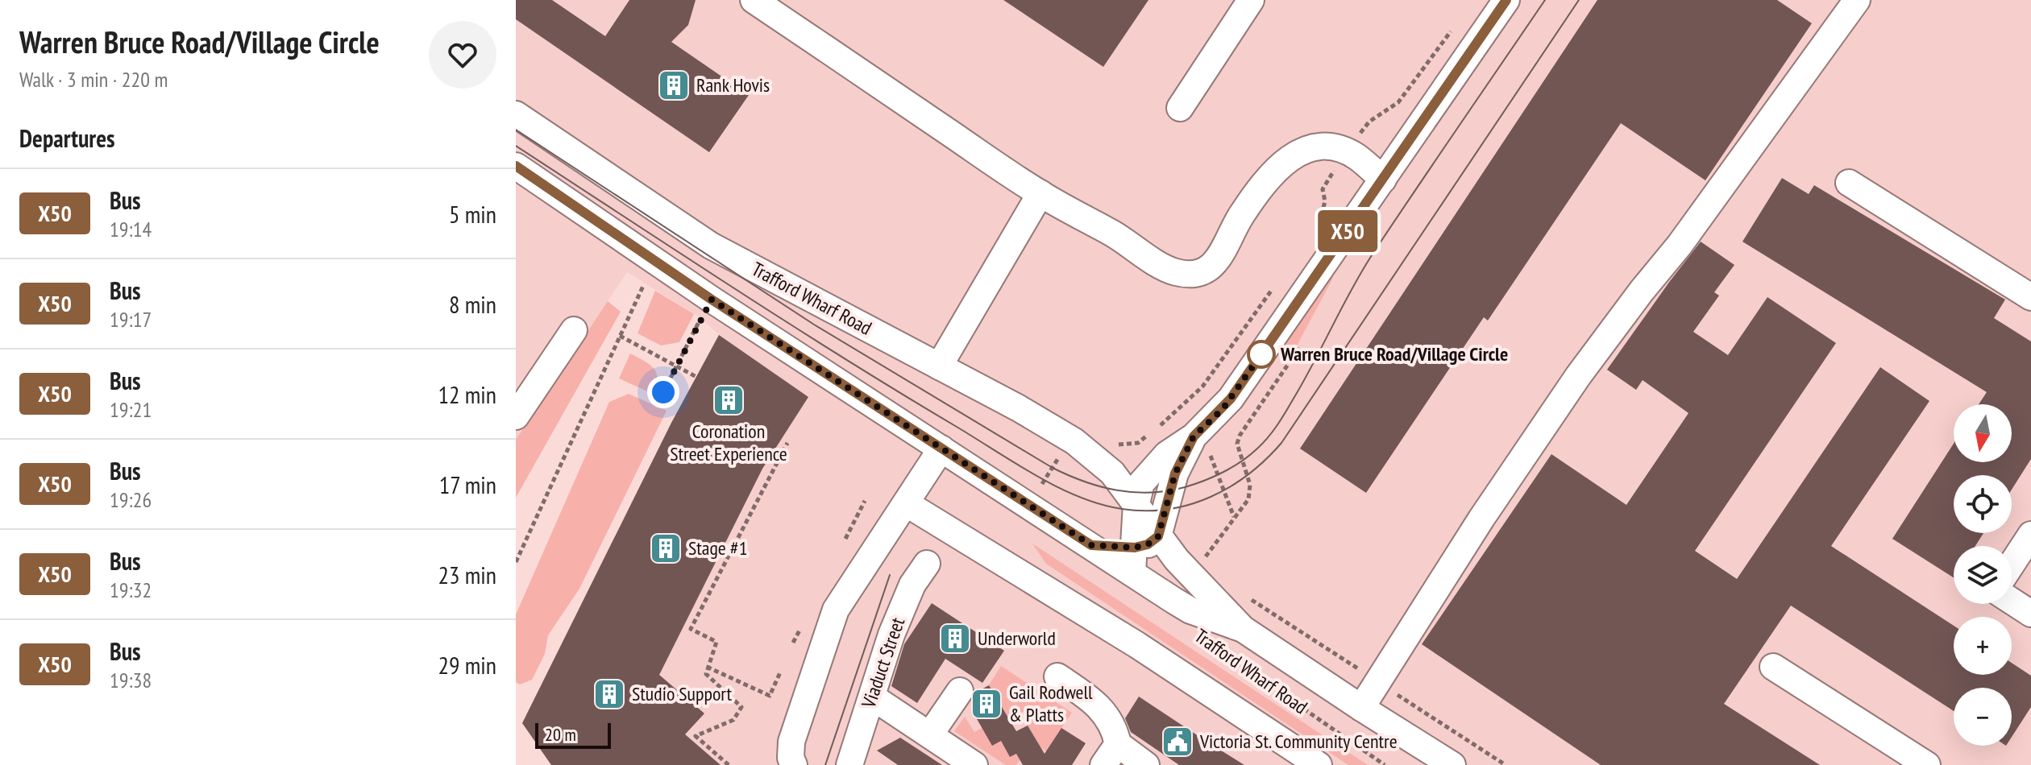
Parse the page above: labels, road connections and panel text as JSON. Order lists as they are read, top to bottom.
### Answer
{
  "streets": {
    "street": ["Trafford Wharf Road", "Viaduct Street"]
  },
  "places": {
    "building": [
      "Rank Hovis",
      "Coronation Street Experience",
      "Stage #1",
      "Underworld",
      "Studio Support",
      "Gail Rodwell & Platts"
    ],
    "other": ["Warren Bruce Road/Village Circle"],
    "public building": ["Victoria St. Community Centre"]
  },
  "lines": ["bus line X50"],
  "scale_bar": "20 m",
  "north": "bottom",
  "page": {
    "heading": [
      ["Warren Bruce Road/Village Circle", "Walk · 3 min · 220 m"],
      "Departures"
    ],
    "on_map": "X50",
    "list": [
      {
        "mark": "X50",
        "name": "Bus",
        "note": "19:14",
        "value": "5 min"
      },
      {
        "mark": "X50",
        "name": "Bus",
        "note": "19:17",
        "value": "8 min"
      },
      {
        "mark": "X50",
        "name": "Bus",
        "note": "19:21",
        "value": "12 min"
      },
      {
        "mark": "X50",
        "name": "Bus",
        "note": "19:26",
        "value": "17 min"
      },
      {
        "mark": "X50",
        "name": "Bus",
        "note": "19:32",
        "value": "23 min"
      },
      {
        "mark": "X50",
        "name": "Bus",
        "note": "19:38",
        "value": "29 min"
      }
    ],
    "map_buttons": ["+", "−"],
    "scale": "20 m"
  }
}
